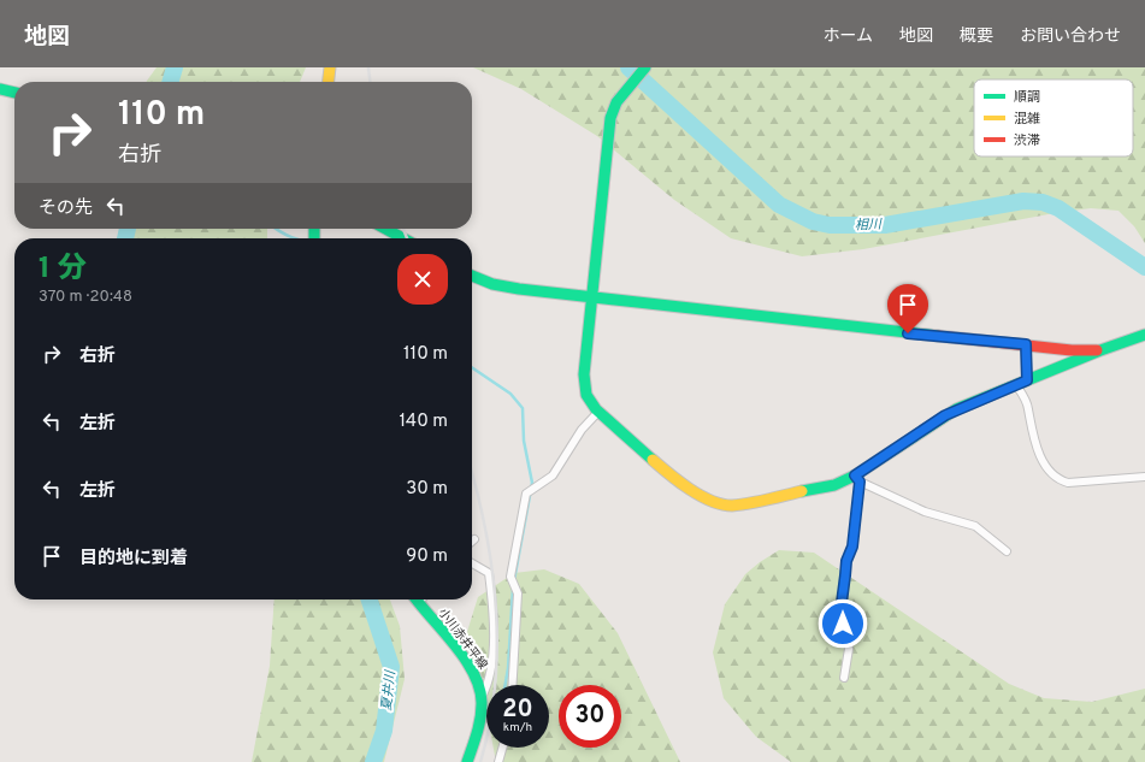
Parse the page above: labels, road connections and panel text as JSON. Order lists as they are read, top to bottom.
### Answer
{
  "streets": {
    "street": ["小川赤井平線"]
  },
  "water": ["相川", "夏井川"],
  "legend": ["順調", "混雑", "渋滞"],
  "page": {
    "header": "地図",
    "nav": [
      "ホーム",
      "地図",
      "概要",
      "お問い合わせ"
    ],
    "turn": ["110 m", "右折"],
    "then": "その先",
    "heading": ["1 分", "370 m · 20:48"],
    "list": [
      {
        "name": "右折",
        "value": "110 m"
      },
      {
        "name": "左折",
        "value": "140 m"
      },
      {
        "name": "左折",
        "value": "30 m"
      },
      {
        "name": "目的地に到着",
        "value": "90 m"
      }
    ],
    "speed": "20 km/h",
    "limit": "30"
  }
}
